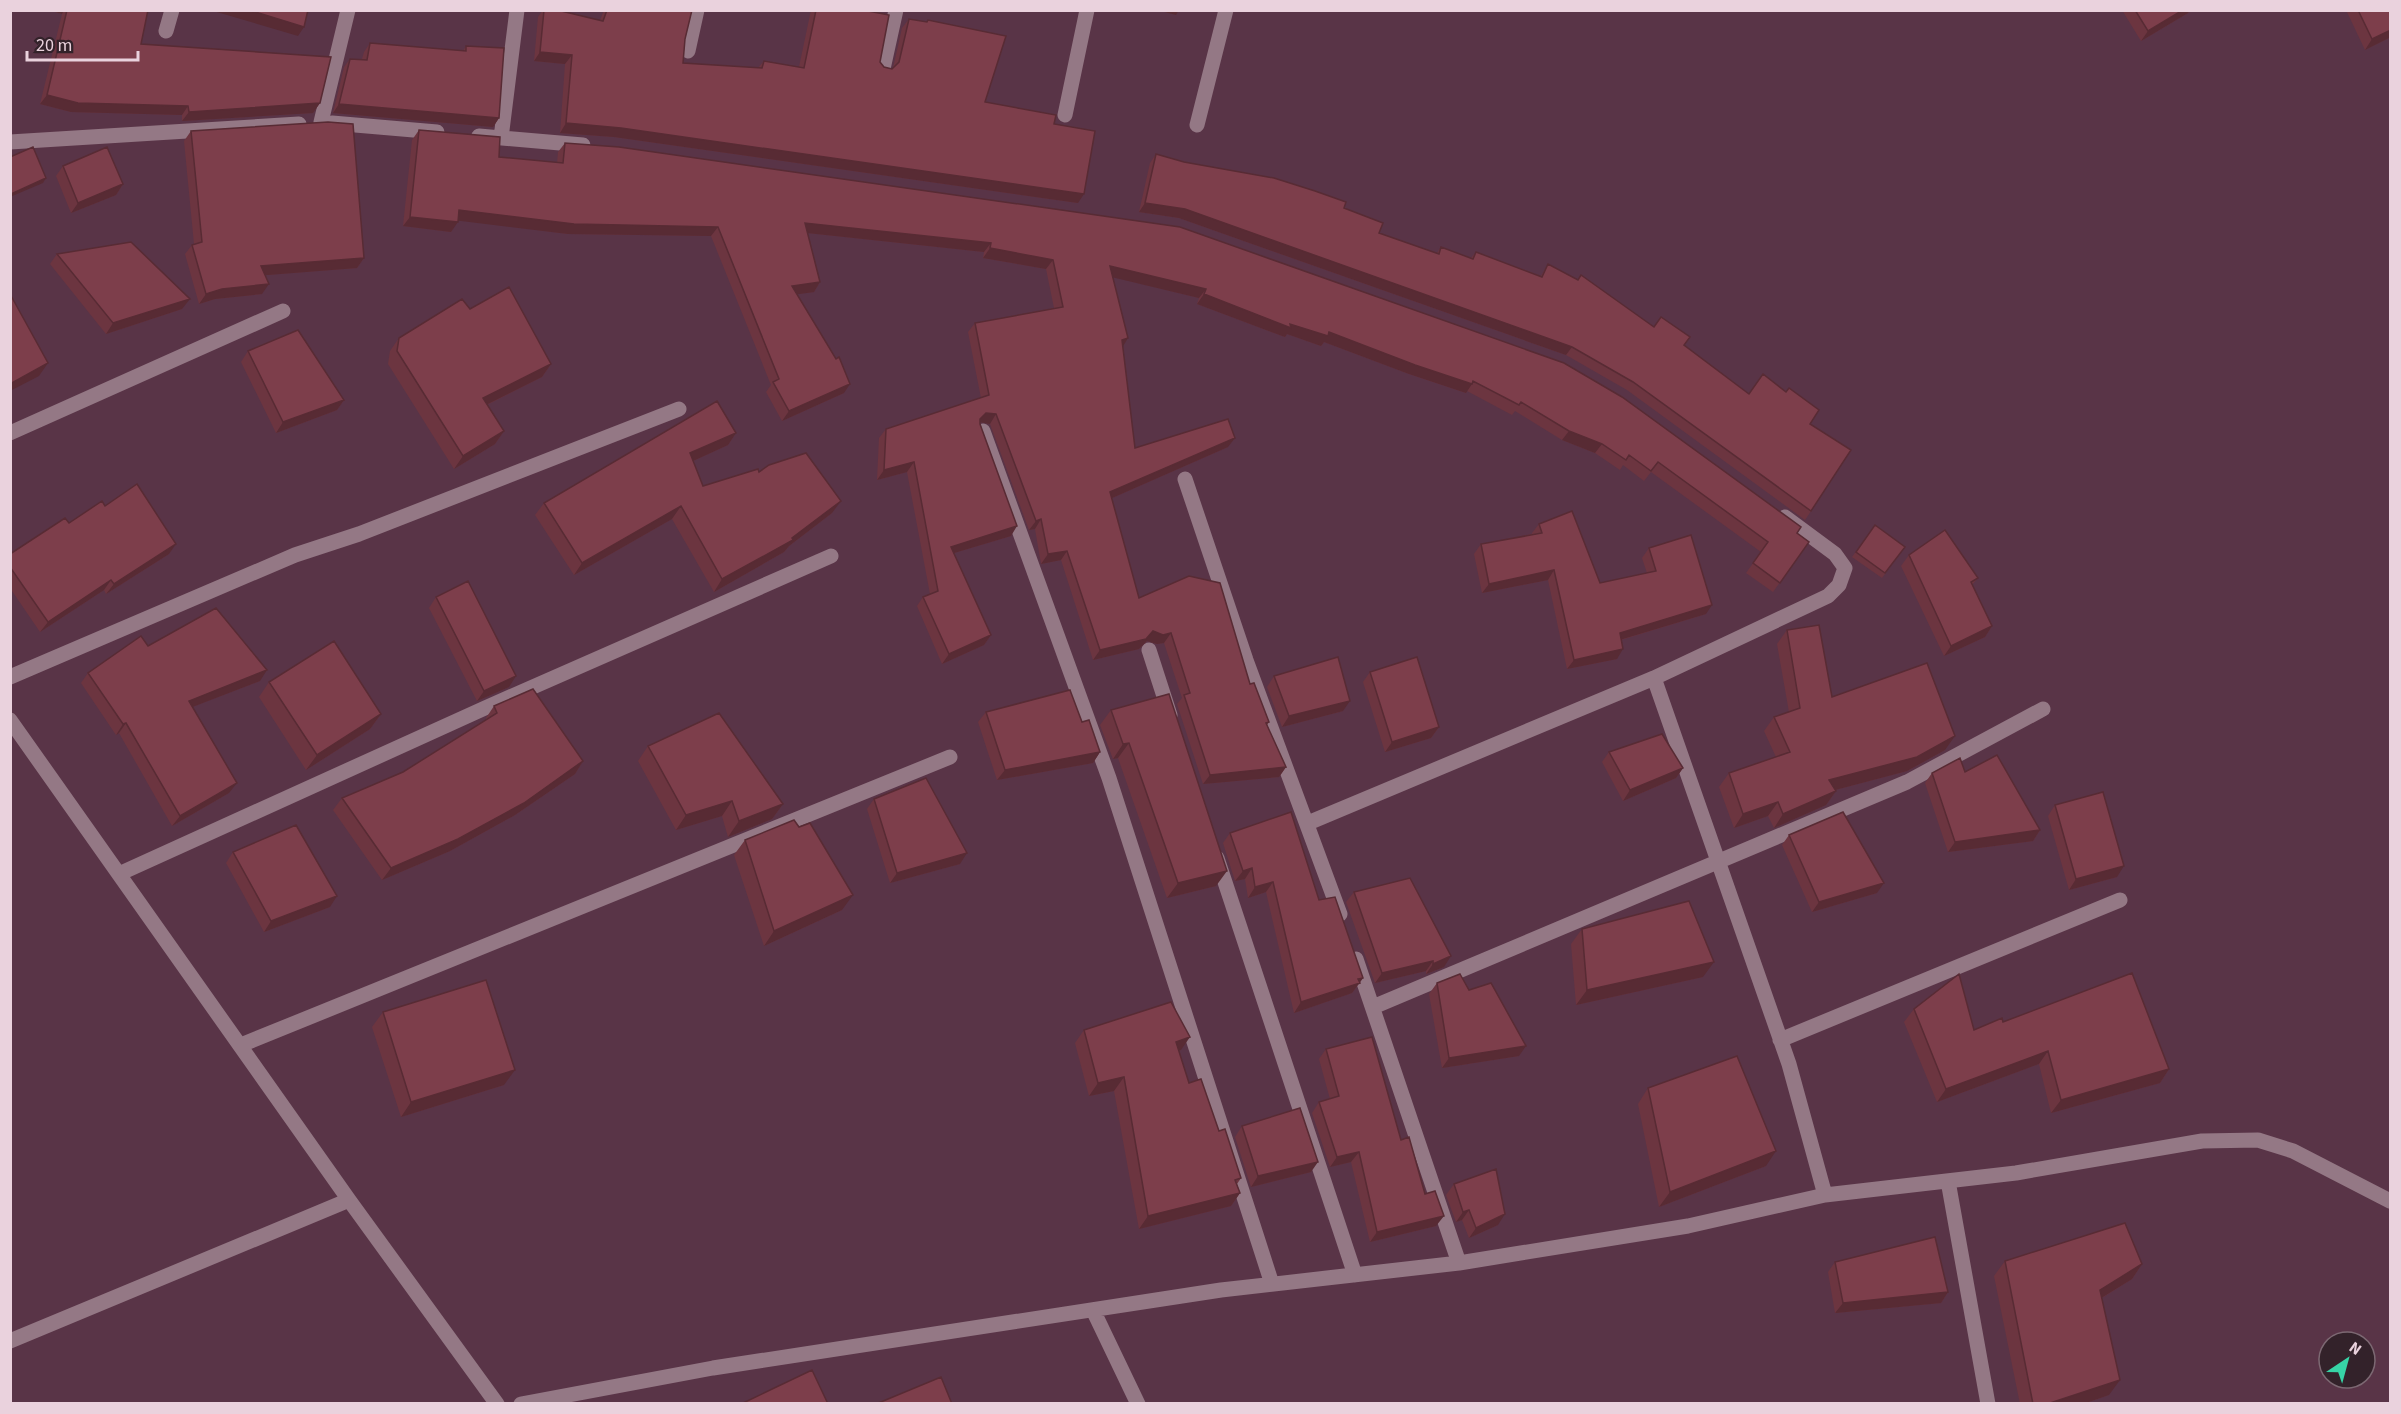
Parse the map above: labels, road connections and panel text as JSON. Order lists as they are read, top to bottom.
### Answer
{
  "scale_bar": "20 m",
  "north": "top right"
}
